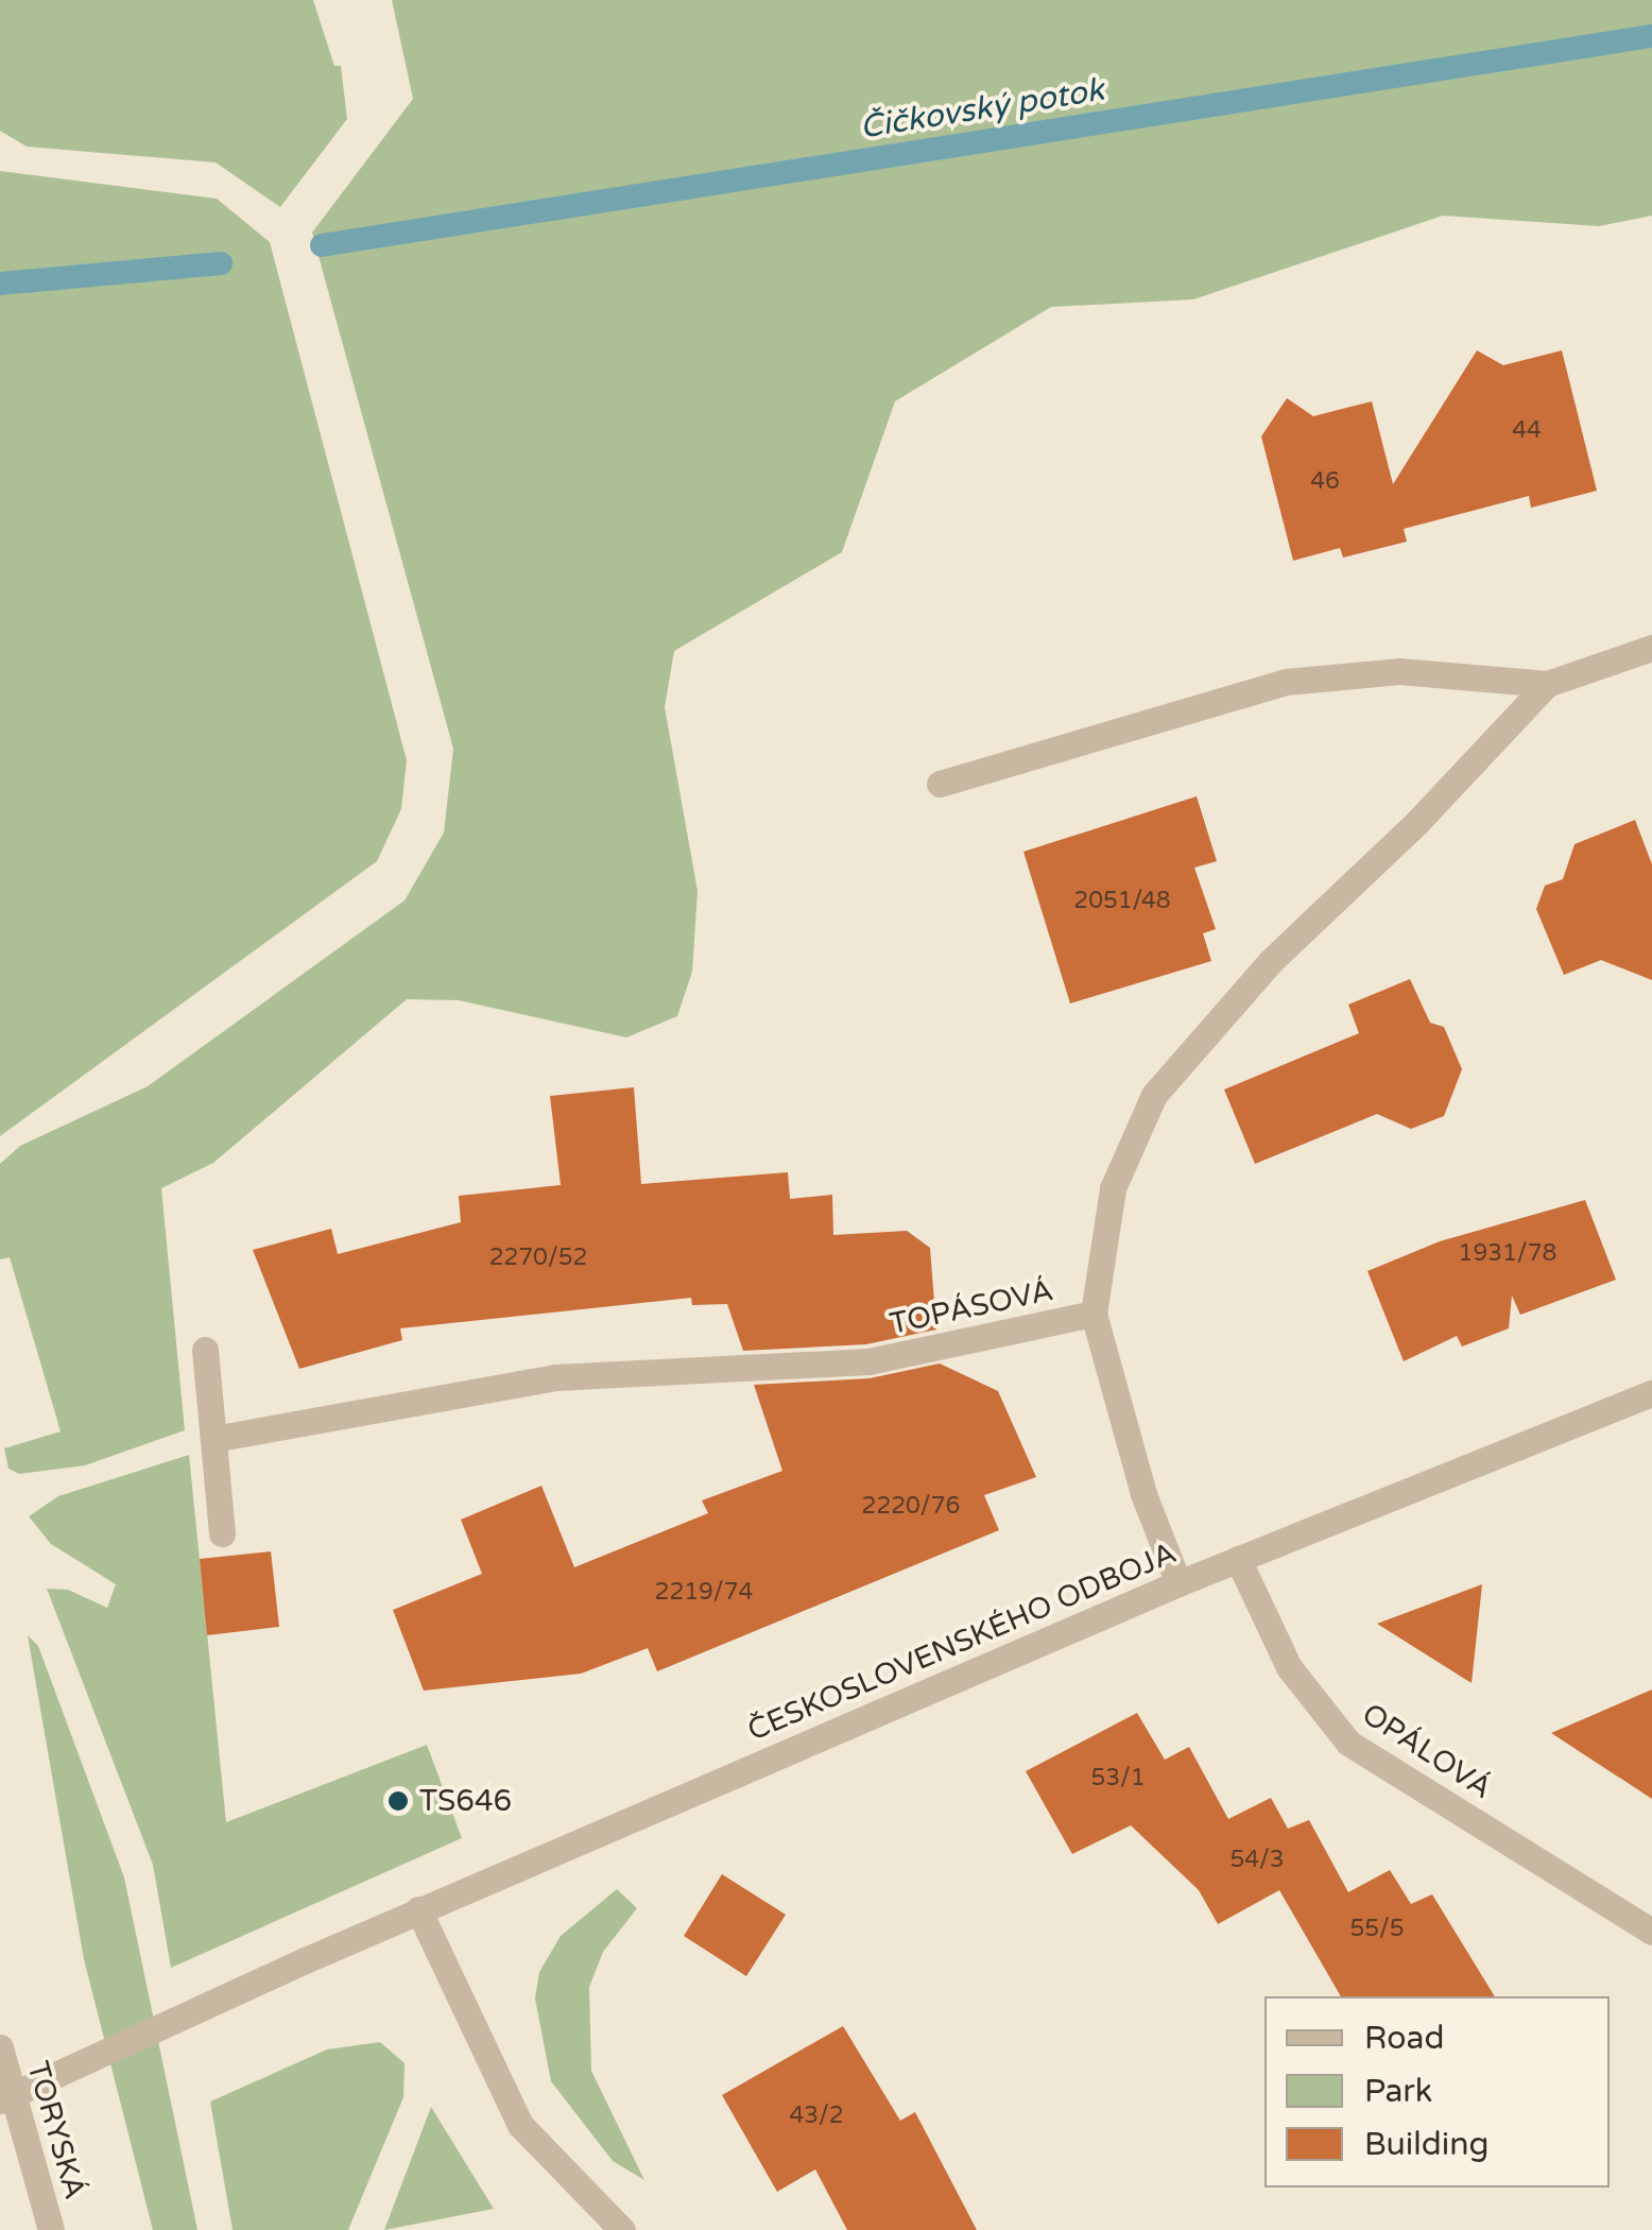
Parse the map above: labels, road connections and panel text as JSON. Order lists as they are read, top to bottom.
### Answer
{
  "streets": {
    "street": [
      "TOPÁSOVÁ",
      "ČESKOSLOVENSKÉHO ODBOJA",
      "OPÁLOVÁ",
      "TORYSKÁ"
    ]
  },
  "crossings": [
    ["ČESKOSLOVENSKÉHO ODBOJA", "OPÁLOVÁ"]
  ],
  "water": ["Čičkovský potok"],
  "places": ["TS646"],
  "house_numbers": [
    "44",
    "46",
    "2051/48",
    "1931/78",
    "2270/52",
    "2220/76",
    "2219/74",
    "53/1",
    "54/3",
    "55/5",
    "43/2"
  ],
  "legend": ["Road", "Park", "Building"]
}
